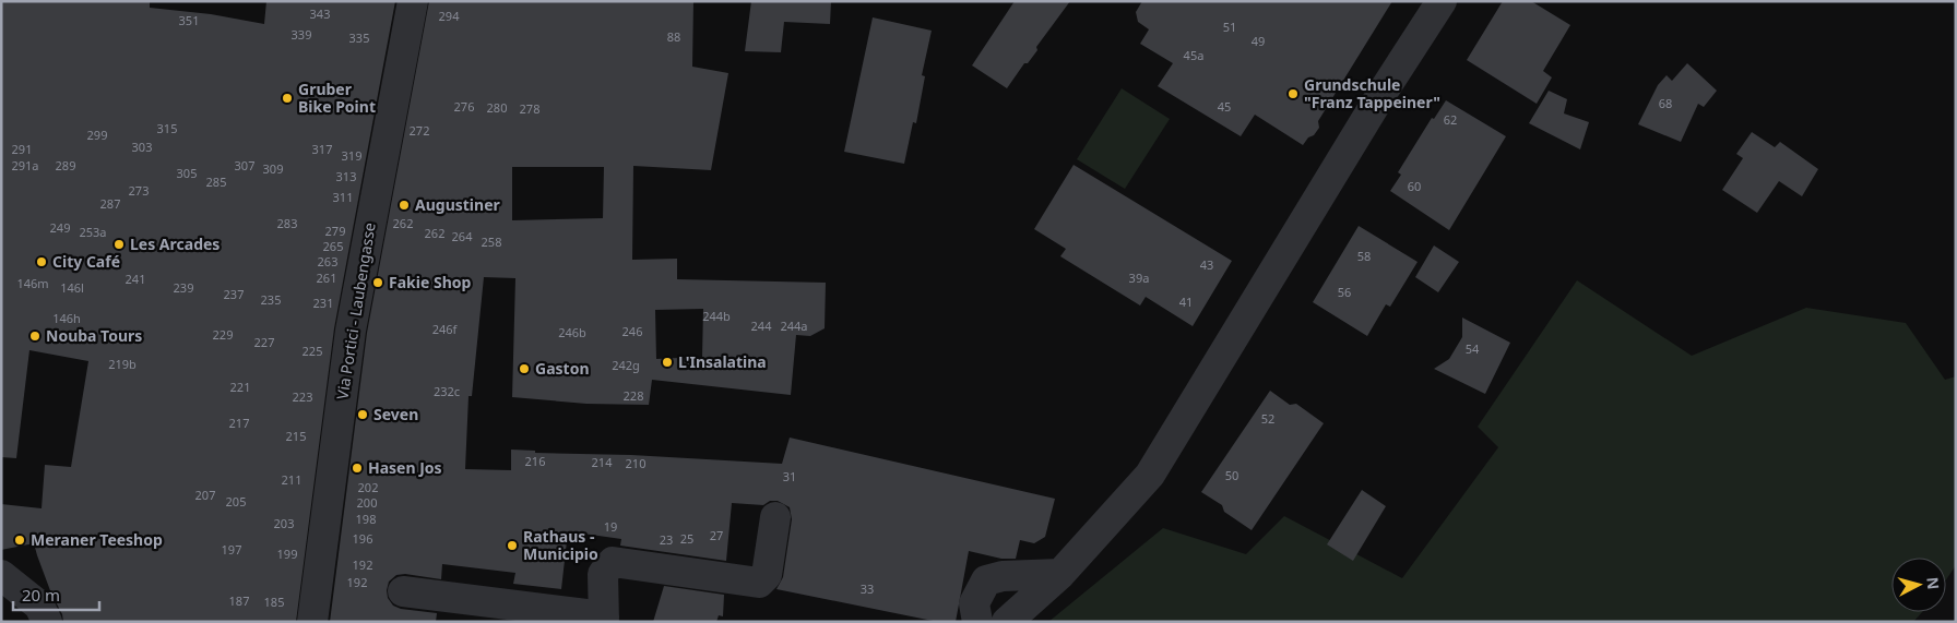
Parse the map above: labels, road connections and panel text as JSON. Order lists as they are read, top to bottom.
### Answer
{
  "streets": {
    "street": ["Via Portici - Laubengasse"]
  },
  "places": [
    "Grundschule \"Franz Tappeiner\"",
    "Gruber Bike Point",
    "Augustiner",
    "Les Arcades",
    "City Café",
    "Fakie Shop",
    "Nouba Tours",
    "L'Insalatina",
    "Gaston",
    "Seven",
    "Hasen Jos",
    "Meraner Teeshop",
    "Rathaus - Municipio"
  ],
  "house_numbers": [
    "343",
    "294",
    "351",
    "51",
    "339",
    "88",
    "335",
    "49",
    "45a",
    "68",
    "276",
    "45",
    "280",
    "278",
    "62",
    "315",
    "272",
    "299",
    "303",
    "291",
    "317",
    "319",
    "291a",
    "289",
    "307",
    "309",
    "305",
    "313",
    "285",
    "60",
    "273",
    "311",
    "287",
    "283",
    "262",
    "249",
    "279",
    "253a",
    "262",
    "264",
    "258",
    "265",
    "58",
    "263",
    "43",
    "261",
    "39a",
    "241",
    "146m",
    "146l",
    "239",
    "56",
    "237",
    "235",
    "41",
    "231",
    "244b",
    "146h",
    "244",
    "244a",
    "246f",
    "246",
    "246b",
    "229",
    "227",
    "54",
    "225",
    "219b",
    "242g",
    "221",
    "232c",
    "228",
    "223",
    "52",
    "217",
    "215",
    "216",
    "214",
    "210",
    "50",
    "31",
    "211",
    "202",
    "207",
    "205",
    "200",
    "198",
    "203",
    "19",
    "27",
    "196",
    "25",
    "23",
    "197",
    "199",
    "192",
    "192",
    "33",
    "187",
    "185"
  ],
  "scale_bar": "20 m",
  "north": "right"
}
